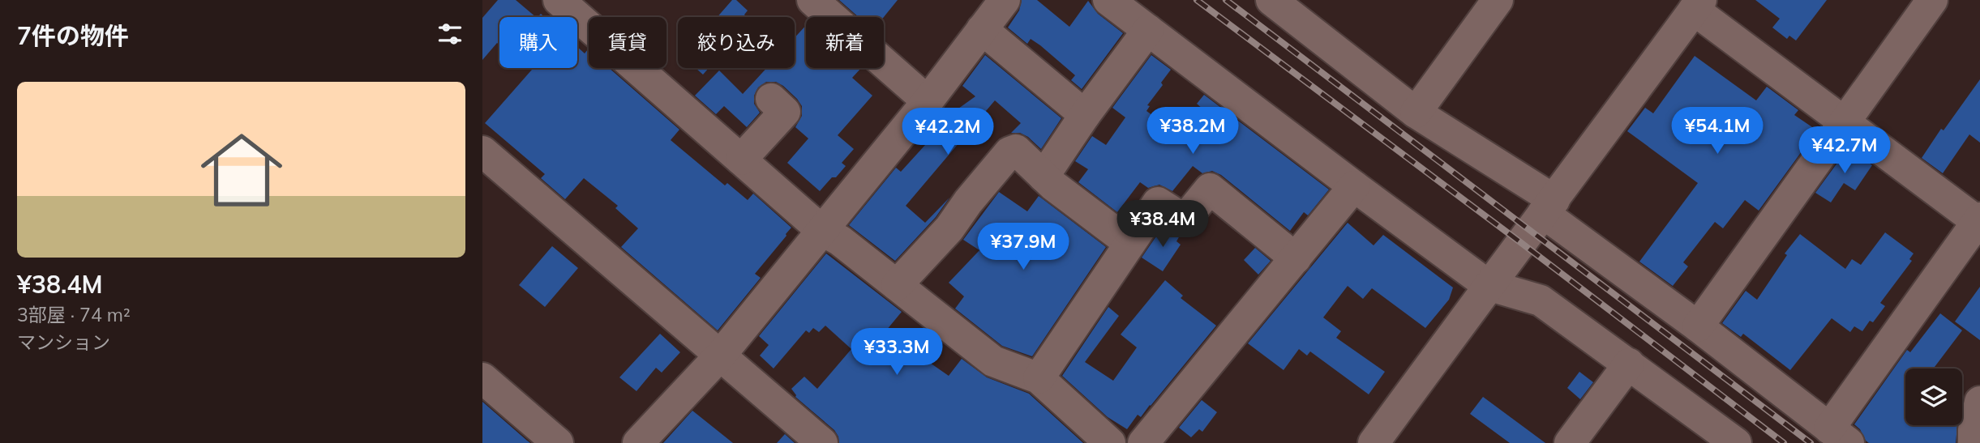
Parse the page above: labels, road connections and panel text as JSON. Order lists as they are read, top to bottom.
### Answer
{
  "page": {
    "heading": "7件の物件",
    "chip": [
      "購入",
      "賃貸",
      "絞り込み",
      "新着"
    ],
    "list": [
      {
        "name": "¥38.4M",
        "note": "3部屋 · 74 m² · マンション"
      }
    ],
    "price": [
      "¥38.2M",
      "¥54.1M",
      "¥42.2M",
      "¥42.7M",
      "¥38.4M",
      "¥37.9M",
      "¥33.3M"
    ]
  }
}
